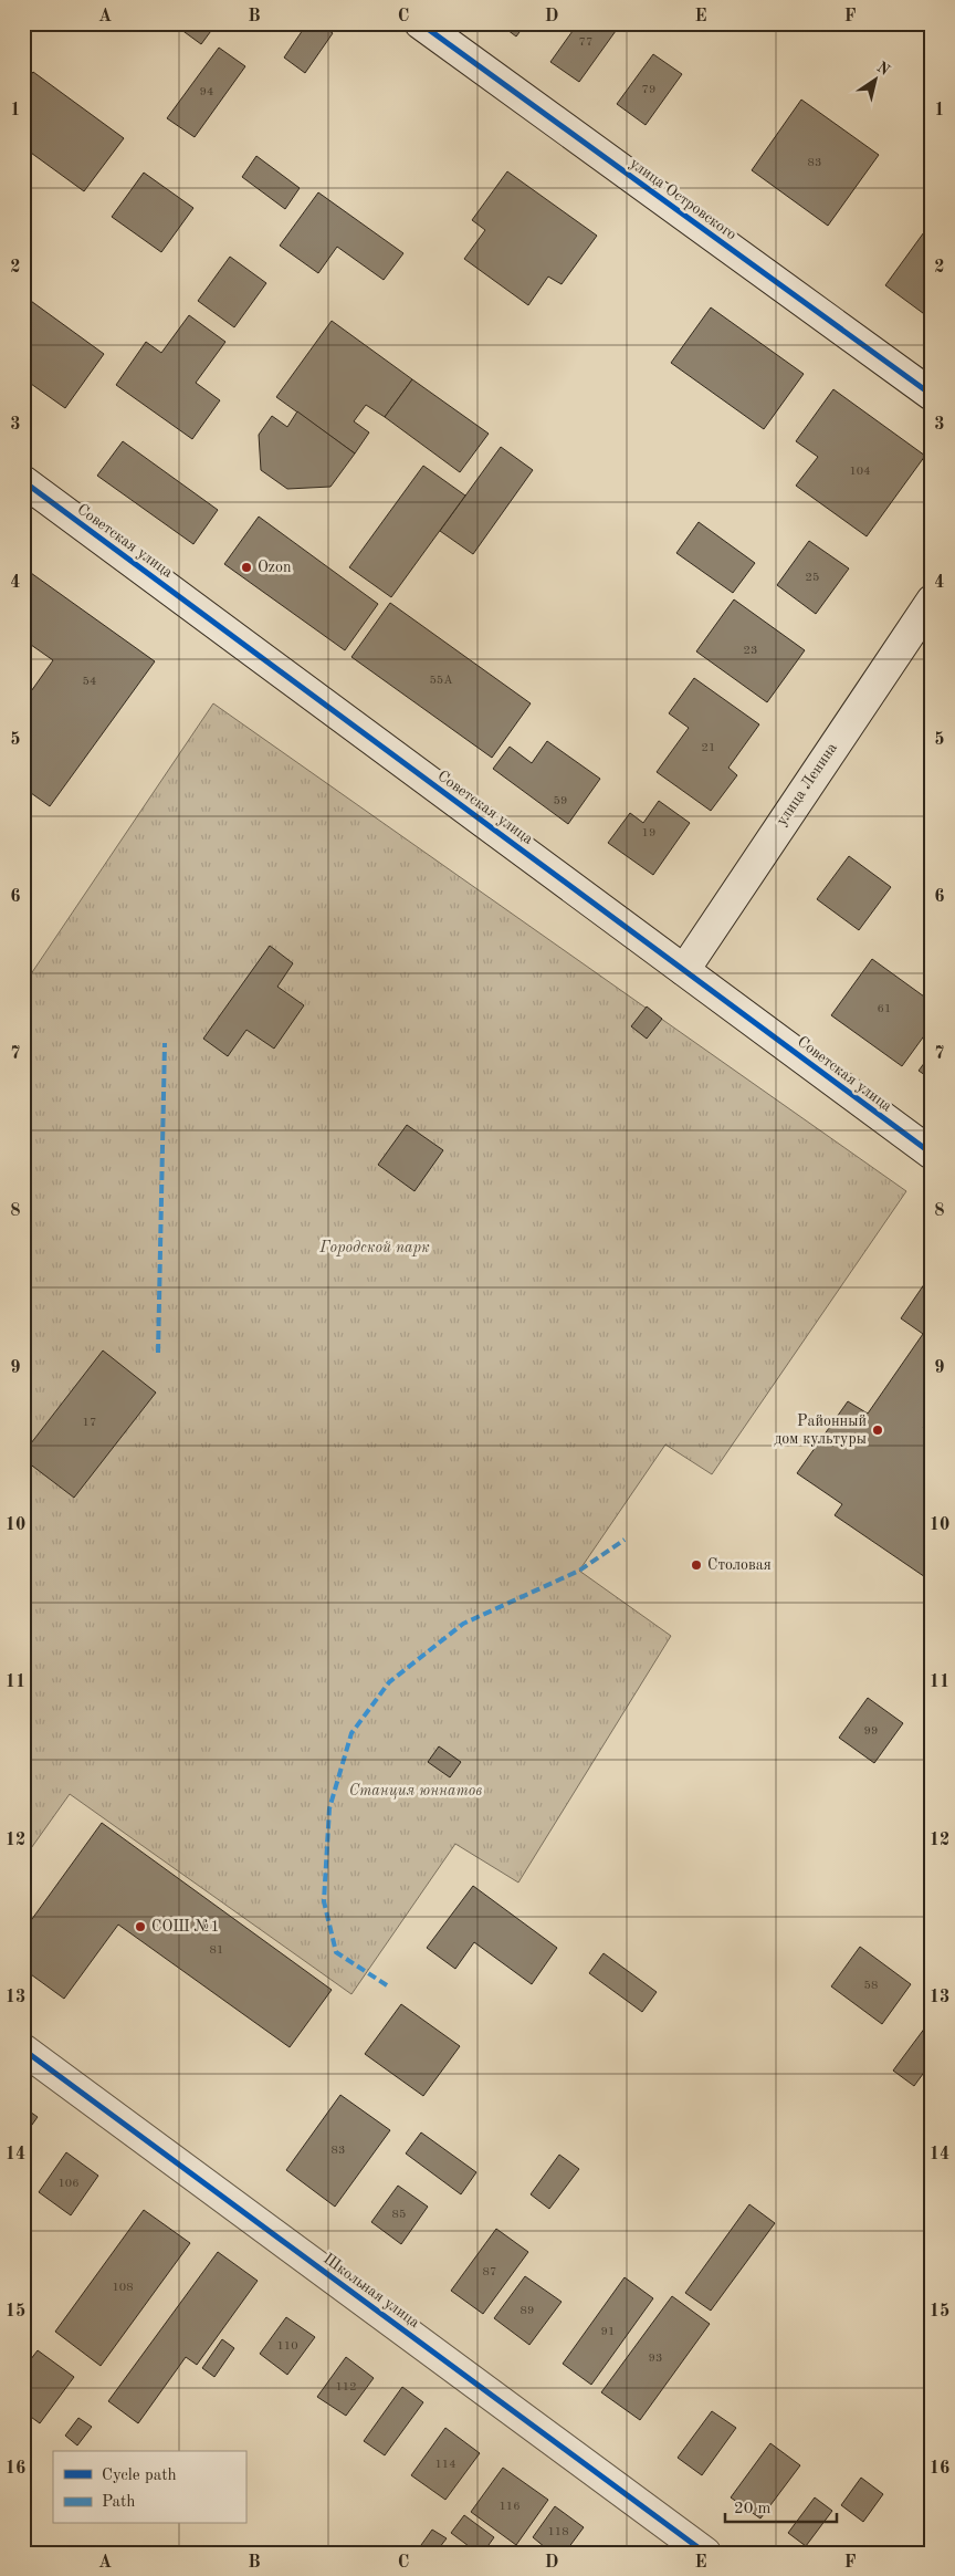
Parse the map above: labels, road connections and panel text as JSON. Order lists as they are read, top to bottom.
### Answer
{
  "streets": {
    "street": [
      "улица Островского",
      "Советская улица",
      "улица Ленина",
      "Школьная улица"
    ]
  },
  "crossings": [
    ["Советская улица", "улица Ленина"]
  ],
  "parks": ["Городской парк", "Станция юннатов"],
  "places": [
    "Ozon",
    "Районный дом культуры",
    "Столовая",
    "СОШ №1"
  ],
  "house_numbers": [
    "77",
    "79",
    "94",
    "83",
    "104",
    "25",
    "23",
    "55А",
    "54",
    "21",
    "59",
    "19",
    "61",
    "17",
    "99",
    "81",
    "58",
    "83",
    "106",
    "85",
    "87",
    "108",
    "89",
    "91",
    "110",
    "93",
    "112",
    "114",
    "116",
    "118"
  ],
  "legend": ["Cycle path", "Path"],
  "scale_bar": "20 m",
  "north": "top right",
  "grid": {
    "columns": [
      "A",
      "B",
      "C",
      "D",
      "E",
      "F"
    ],
    "rows": [
      "1",
      "2",
      "3",
      "4",
      "5",
      "6",
      "7",
      "8",
      "9",
      "10",
      "11",
      "12",
      "13",
      "14",
      "15",
      "16"
    ]
  }
}
